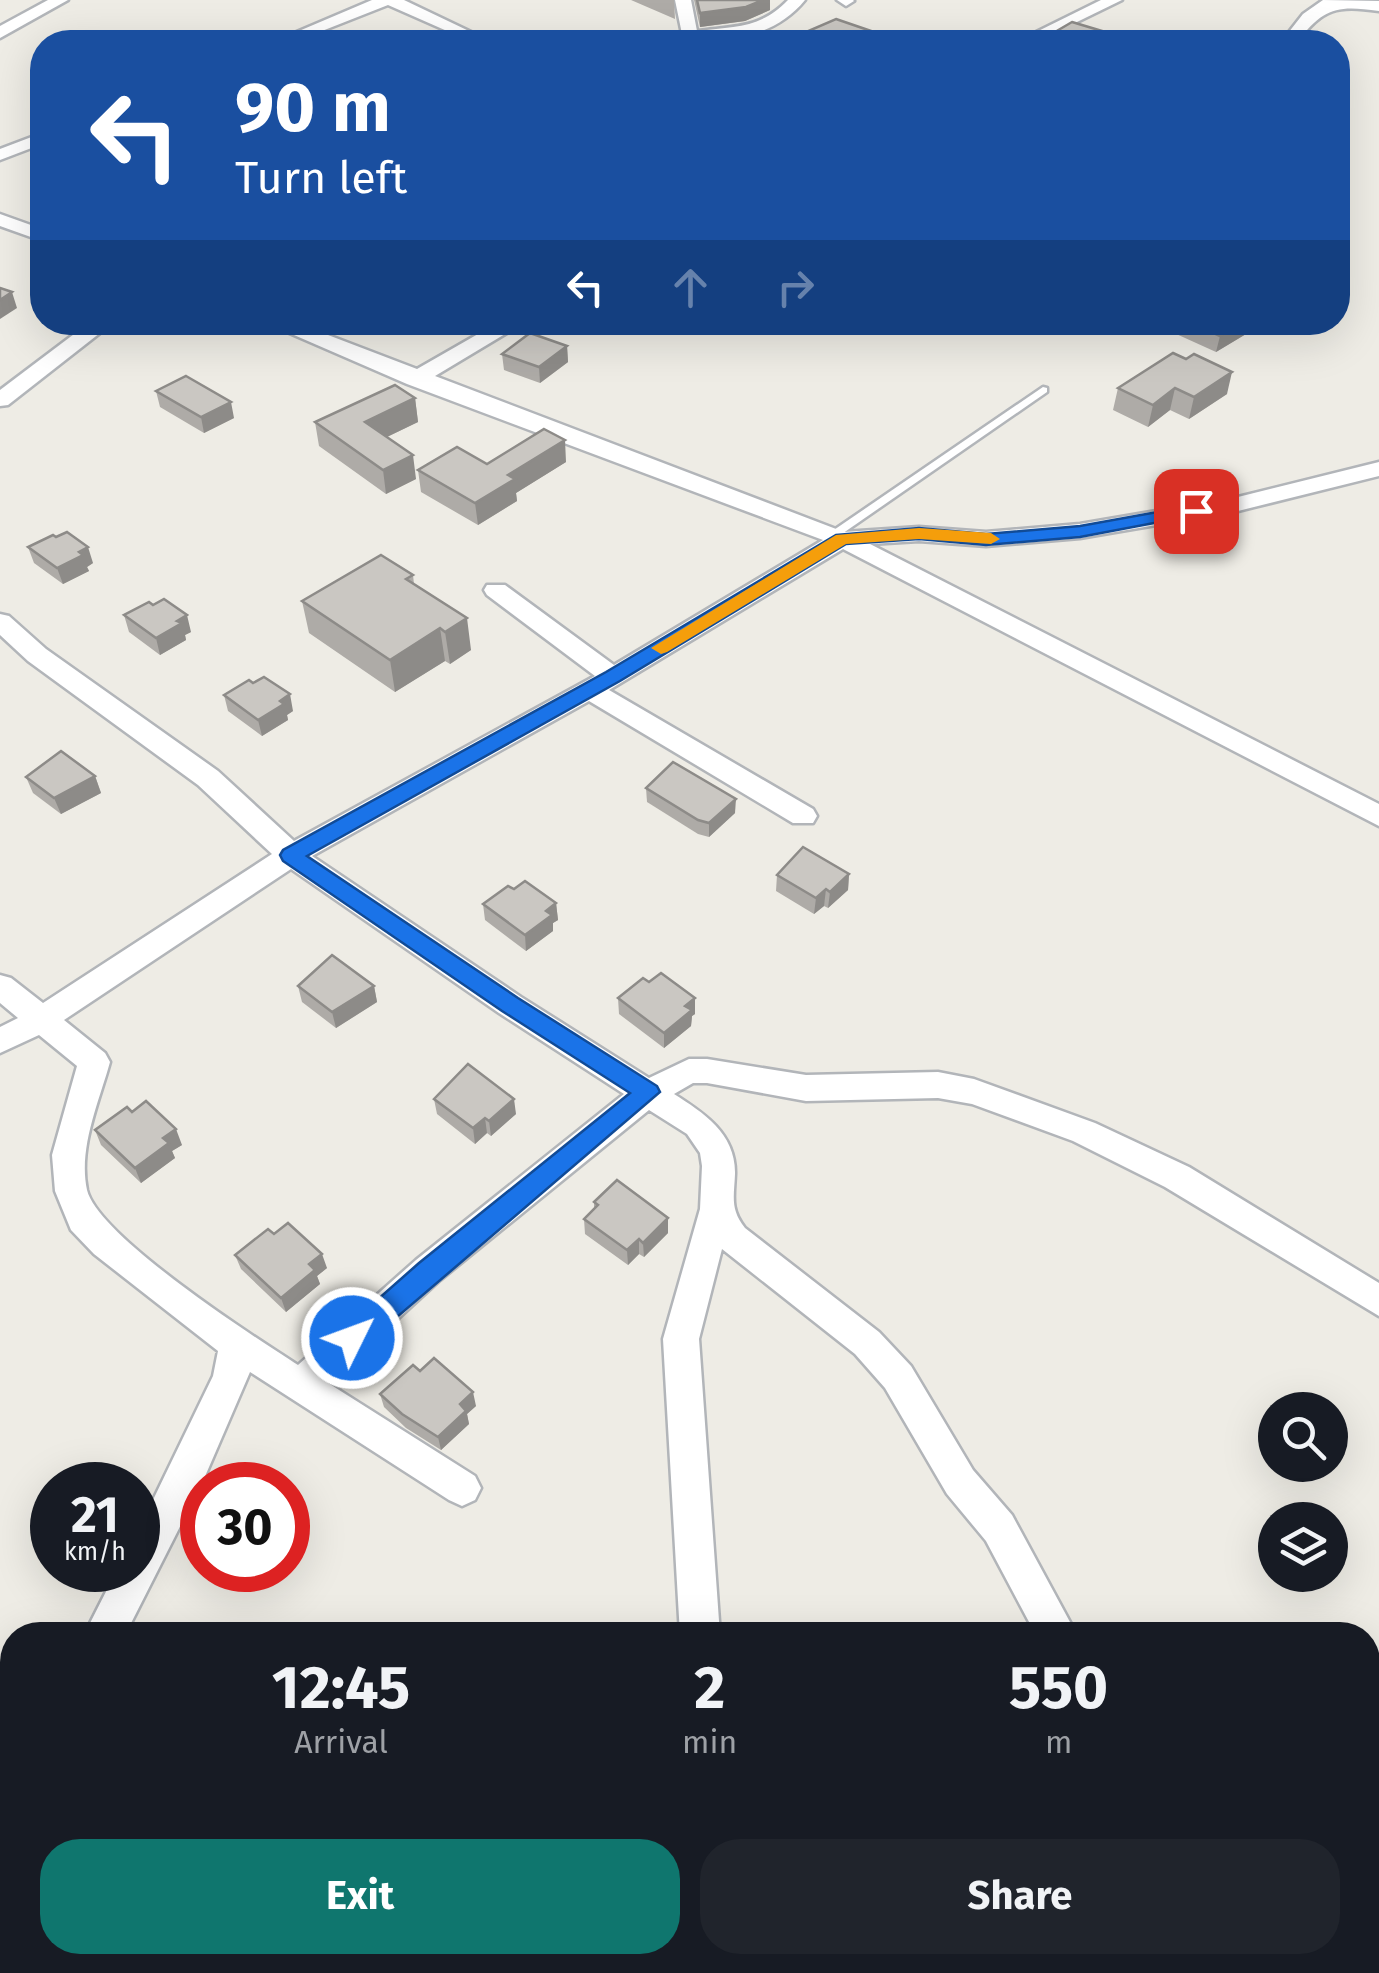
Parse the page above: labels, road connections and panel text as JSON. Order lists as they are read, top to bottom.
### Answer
{
  "page": {
    "turn": ["90 m", "Turn left"],
    "speed": "21 km/h",
    "limit": "30",
    "eta": [
      "12:45",
      "Arrival",
      "2",
      "min",
      "550",
      "m"
    ],
    "buttons": ["Exit", "Share"]
  }
}
